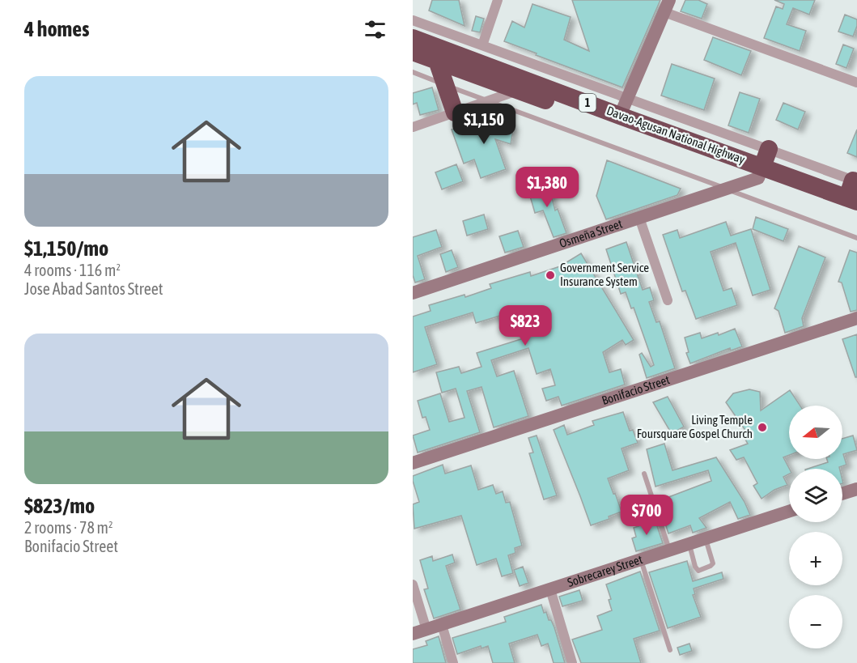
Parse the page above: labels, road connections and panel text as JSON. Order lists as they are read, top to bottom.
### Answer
{
  "streets": {
    "highway": ["1", "Davao-Agusan National Highway"],
    "street": ["Osmeña Street", "Bonifacio Street", "Sobrecarey Street"]
  },
  "crossings": [
    ["Davao-Agusan National Highway", "Osmeña Street"]
  ],
  "places": ["Government Service Insurance System", "Living Temple Foursquare Gospel Church"],
  "north": "left",
  "page": {
    "heading": "4 homes",
    "list": [
      {
        "name": "$1,150/mo",
        "note": "4 rooms · 116 m² · Jose Abad Santos Street"
      },
      {
        "name": "$823/mo",
        "note": "2 rooms · 78 m² · Bonifacio Street"
      }
    ],
    "price": [
      "$1,150",
      "$1,380",
      "$823",
      "$700"
    ],
    "map_buttons": ["+", "−"]
  }
}
